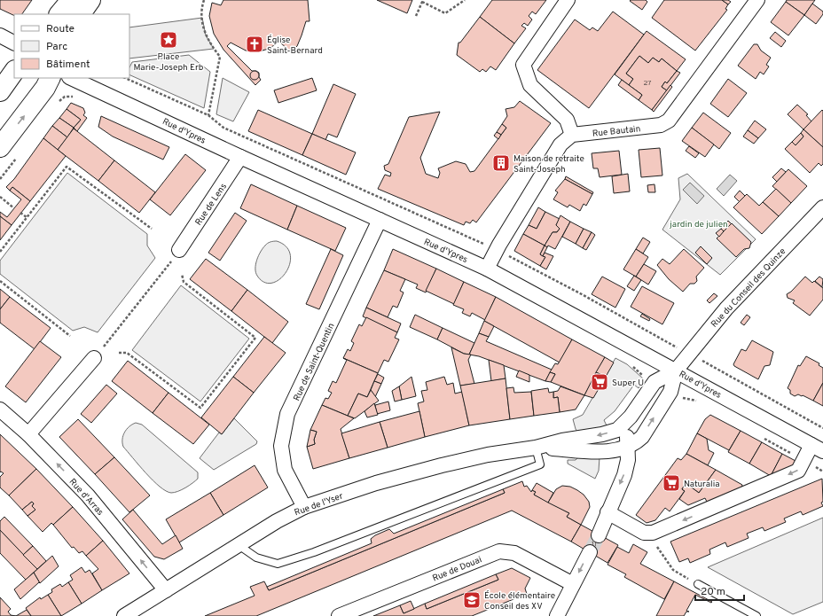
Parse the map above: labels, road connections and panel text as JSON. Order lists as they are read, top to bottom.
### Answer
{
  "streets": {
    "street": [
      "Rue d'Ypres",
      "Rue Bautain",
      "Rue de Lens",
      "Rue du Conseil des Quinze",
      "Rue de Saint-Quentin",
      "Rue d'Arras",
      "Rue de l'Yser",
      "Rue de Douai"
    ]
  },
  "crossings": [
    ["Rue d'Ypres", "Rue de Lens"],
    ["Rue d'Ypres", "Rue du Conseil des Quinze"],
    ["Rue d'Ypres", "Rue de Saint-Quentin"],
    ["Rue d'Ypres", "Rue de l'Yser"],
    ["Rue du Conseil des Quinze", "Rue de l'Yser"],
    ["Rue de Saint-Quentin", "Rue de l'Yser"],
    ["Rue d'Arras", "Rue de l'Yser"]
  ],
  "one_way": ["Rue d'Arras"],
  "parks": ["jardin de julien"],
  "places": {
    "place": ["Place Marie-Joseph Erb"],
    "church": ["Église Saint-Bernard"],
    "building": ["Maison de retraite Saint-Joseph"],
    "supermarket": ["Super U", "Naturalia"],
    "school or university": ["École élémentaire Conseil des XV"]
  },
  "house_numbers": ["27", "11"],
  "legend": ["Route", "Parc", "Bâtiment"],
  "scale_bar": "20 m"
}
